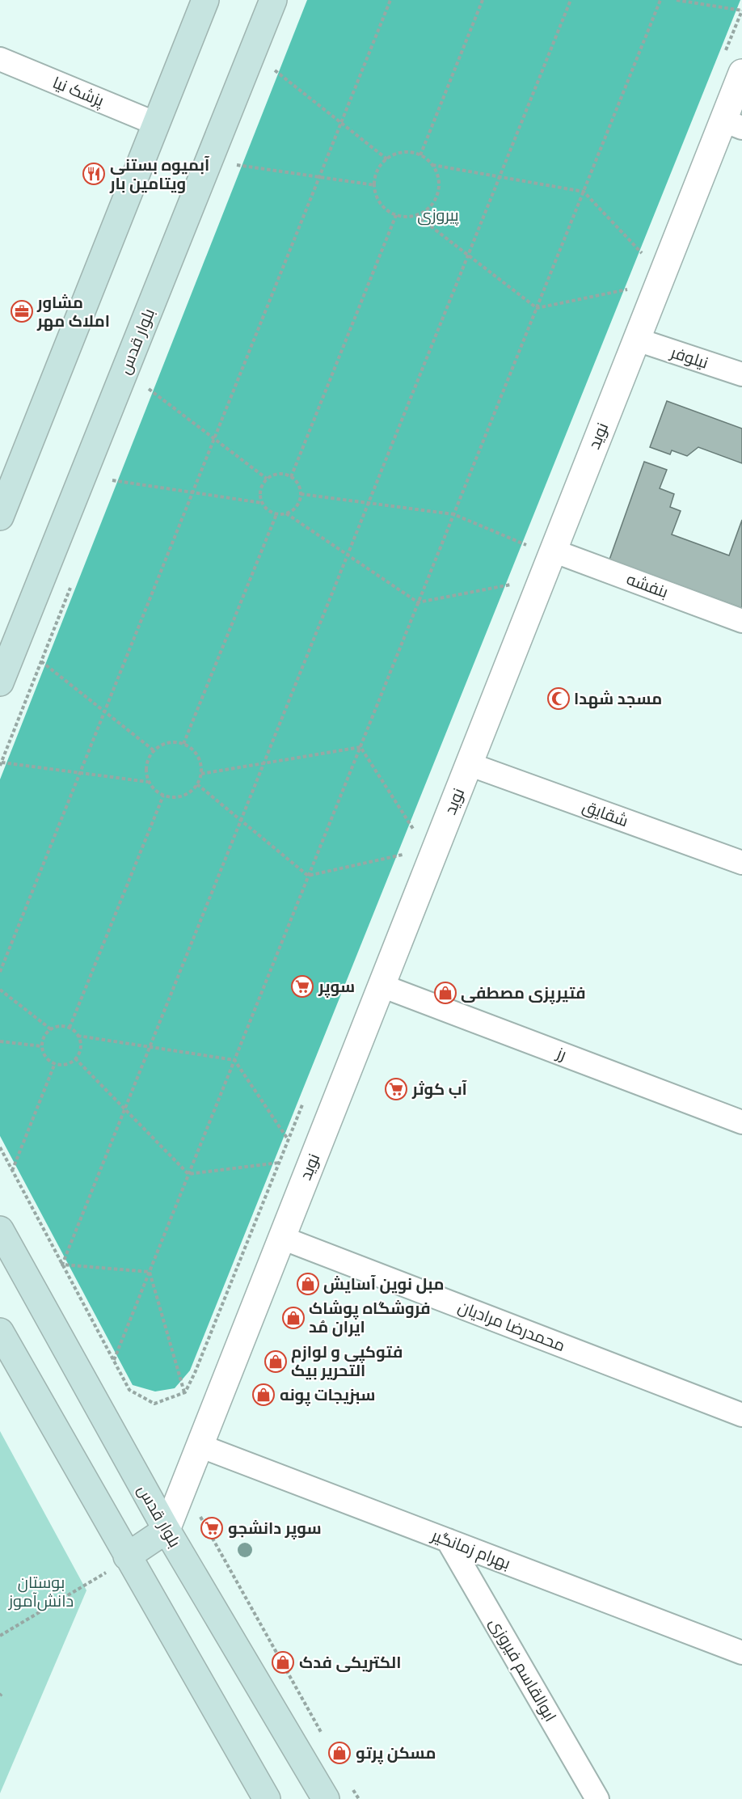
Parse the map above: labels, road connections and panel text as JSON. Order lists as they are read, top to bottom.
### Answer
{
  "streets": {
    "main road": ["بلوار قدس"],
    "street": [
      "پزشک نیا",
      "نیلوفر",
      "نوید",
      "بنفشه",
      "شقایق",
      "رز",
      "محمدرضا مرادیان",
      "بهرام زمانگیر",
      "ابوالقاسم فیروزی"
    ]
  },
  "crossings": [
    ["بلوار قدس", "نوید"],
    ["نیلوفر", "نوید"],
    ["نوید", "بنفشه"],
    ["نوید", "شقایق"],
    ["نوید", "رز"],
    ["نوید", "محمدرضا مرادیان"],
    ["نوید", "بهرام زمانگیر"],
    ["بهرام زمانگیر", "ابوالقاسم فیروزی"]
  ],
  "parks": ["پیروزی", "بوستان دانش‌آموز"],
  "places": {
    "restaurant": ["آبمیوه بستنی ویتامین بار"],
    "office": ["مشاور املاک مهر"],
    "mosque": ["مسجد شهدا"],
    "supermarket": ["سوپر", "آب کوثر", "سوپر دانشجو"],
    "shop": [
      "فتیرپزی مصطفی",
      "مبل نوین آسایش",
      "فروشگاه پوشاک ایران مُد",
      "فتوکپی و لوازم التحریر بیک",
      "سبزیجات پونه",
      "الکتریکی فدک",
      "مسکن پرتو"
    ]
  }
}
